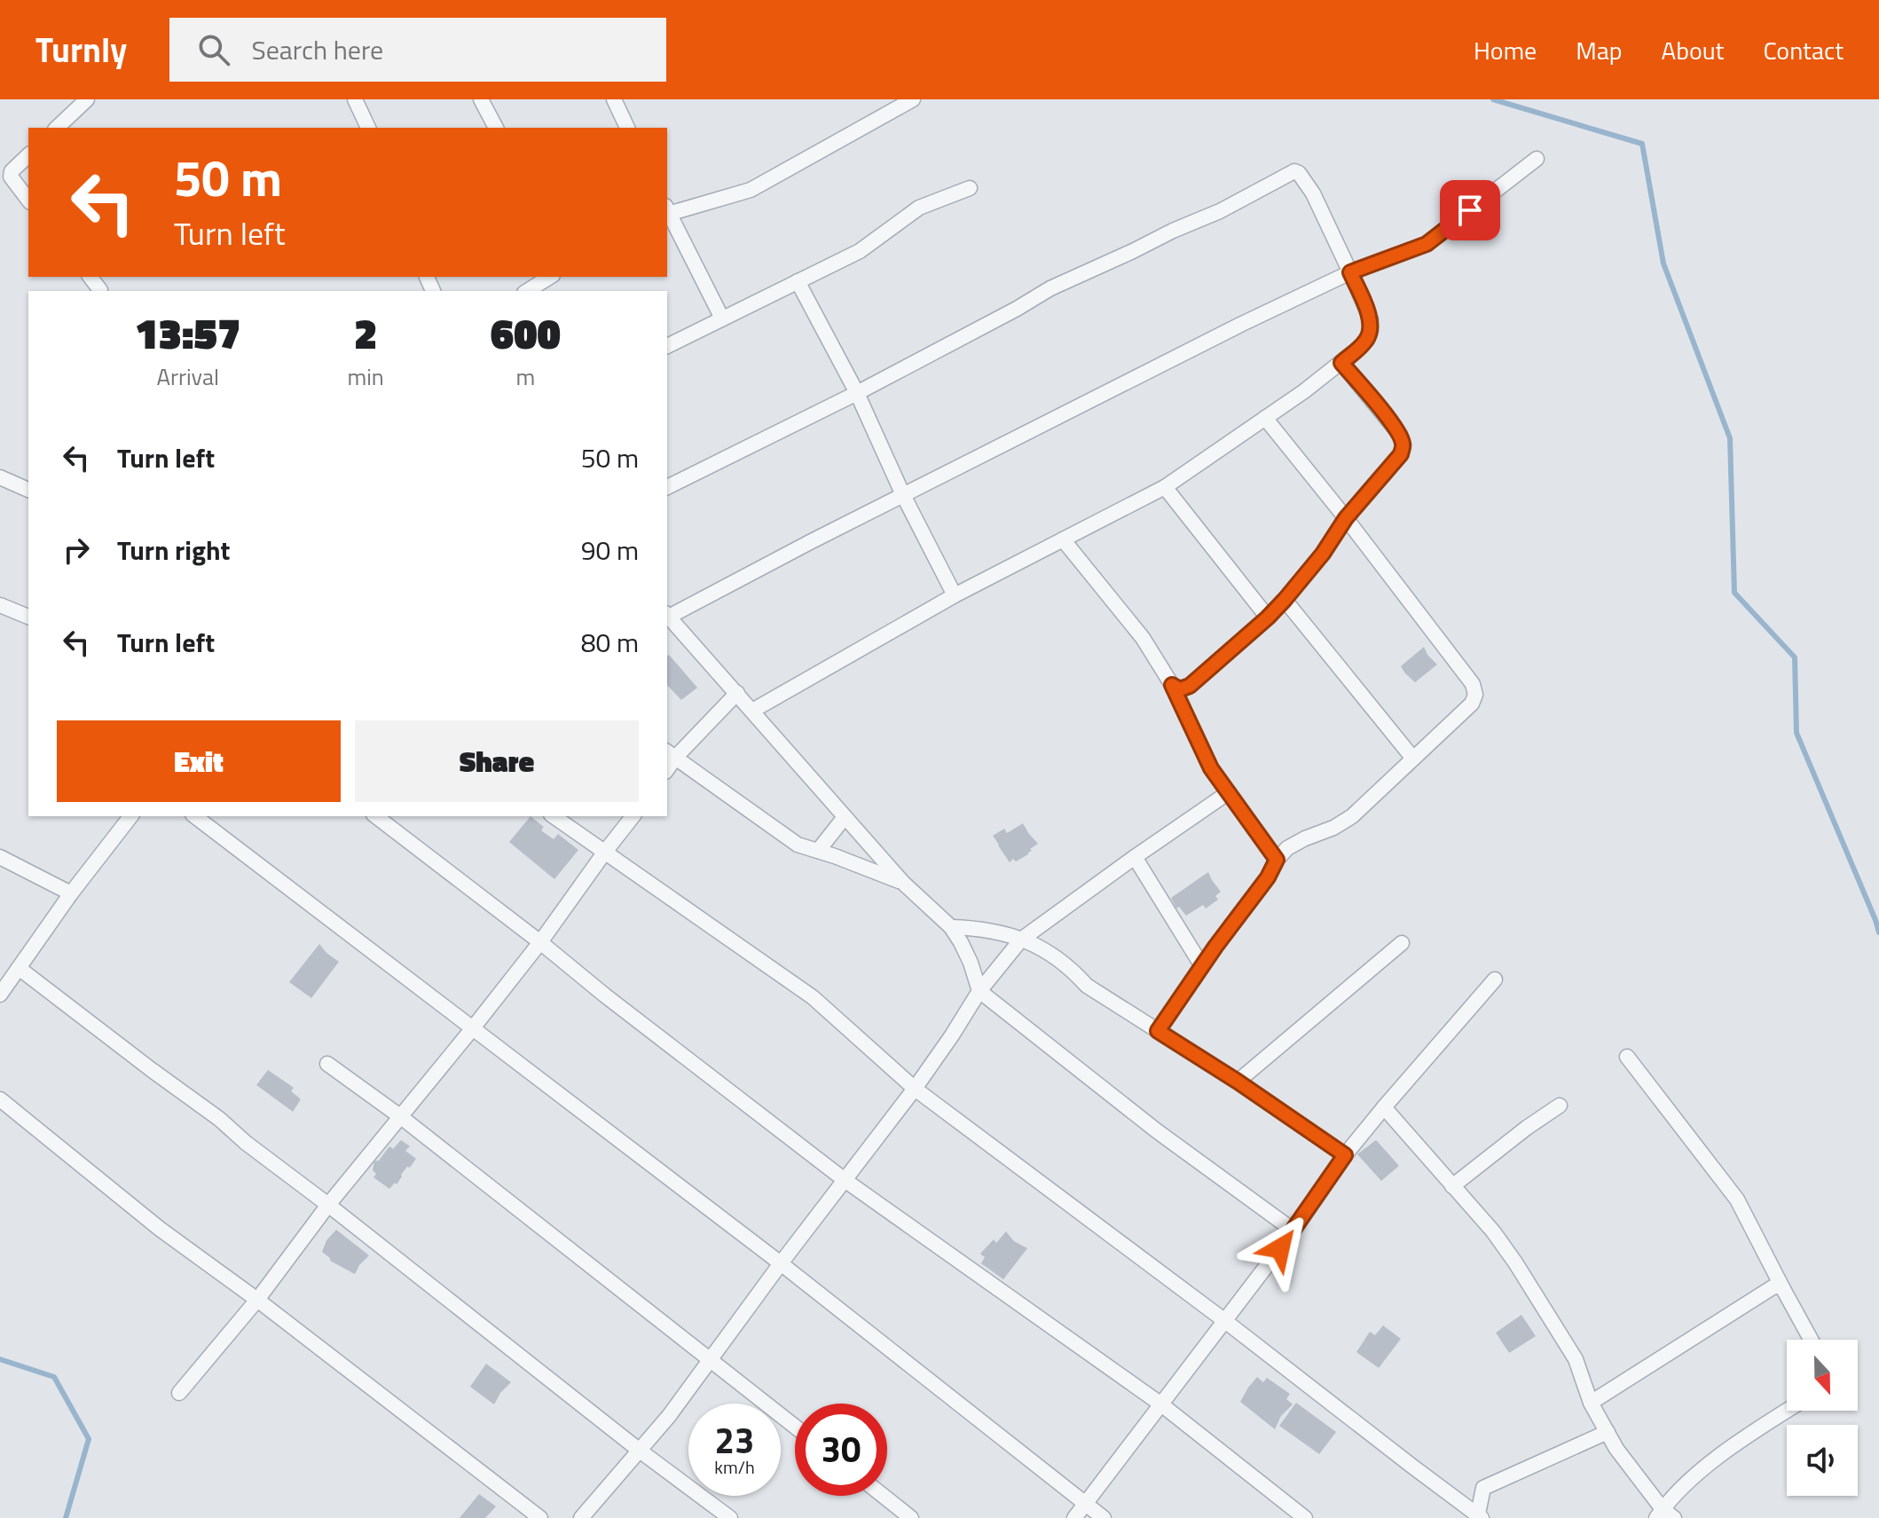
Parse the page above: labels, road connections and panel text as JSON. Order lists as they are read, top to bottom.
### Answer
{
  "north": "bottom",
  "page": {
    "header": "Turnly",
    "search": "Search here",
    "nav": [
      "Home",
      "Map",
      "About",
      "Contact"
    ],
    "turn": ["50 m", "Turn left"],
    "eta": [
      "13:57",
      "Arrival",
      "2",
      "min",
      "600",
      "m"
    ],
    "list": [
      {
        "name": "Turn left",
        "value": "50 m"
      },
      {
        "name": "Turn right",
        "value": "90 m"
      },
      {
        "name": "Turn left",
        "value": "80 m"
      }
    ],
    "buttons": ["Exit", "Share"],
    "speed": "23 km/h",
    "limit": "30"
  }
}
